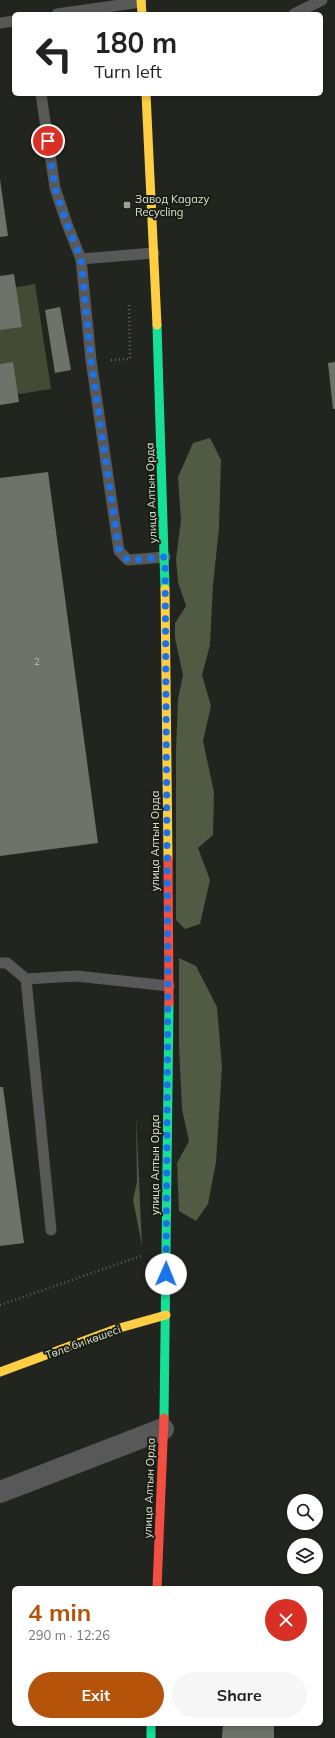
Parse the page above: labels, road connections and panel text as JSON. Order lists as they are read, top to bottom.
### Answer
{
  "streets": {
    "main road": ["улица Алтын Орда", "Төле би көшесі"]
  },
  "crossings": [
    ["улица Алтын Орда", "Төле би көшесі"]
  ],
  "places": {
    "transit": ["Завод Kagazy Recycling"]
  },
  "house_numbers": ["2"],
  "page": {
    "turn": ["180 m", "Turn left"],
    "heading": ["4 min", "290 m · 12:26"],
    "buttons": ["Exit", "Share"]
  }
}
